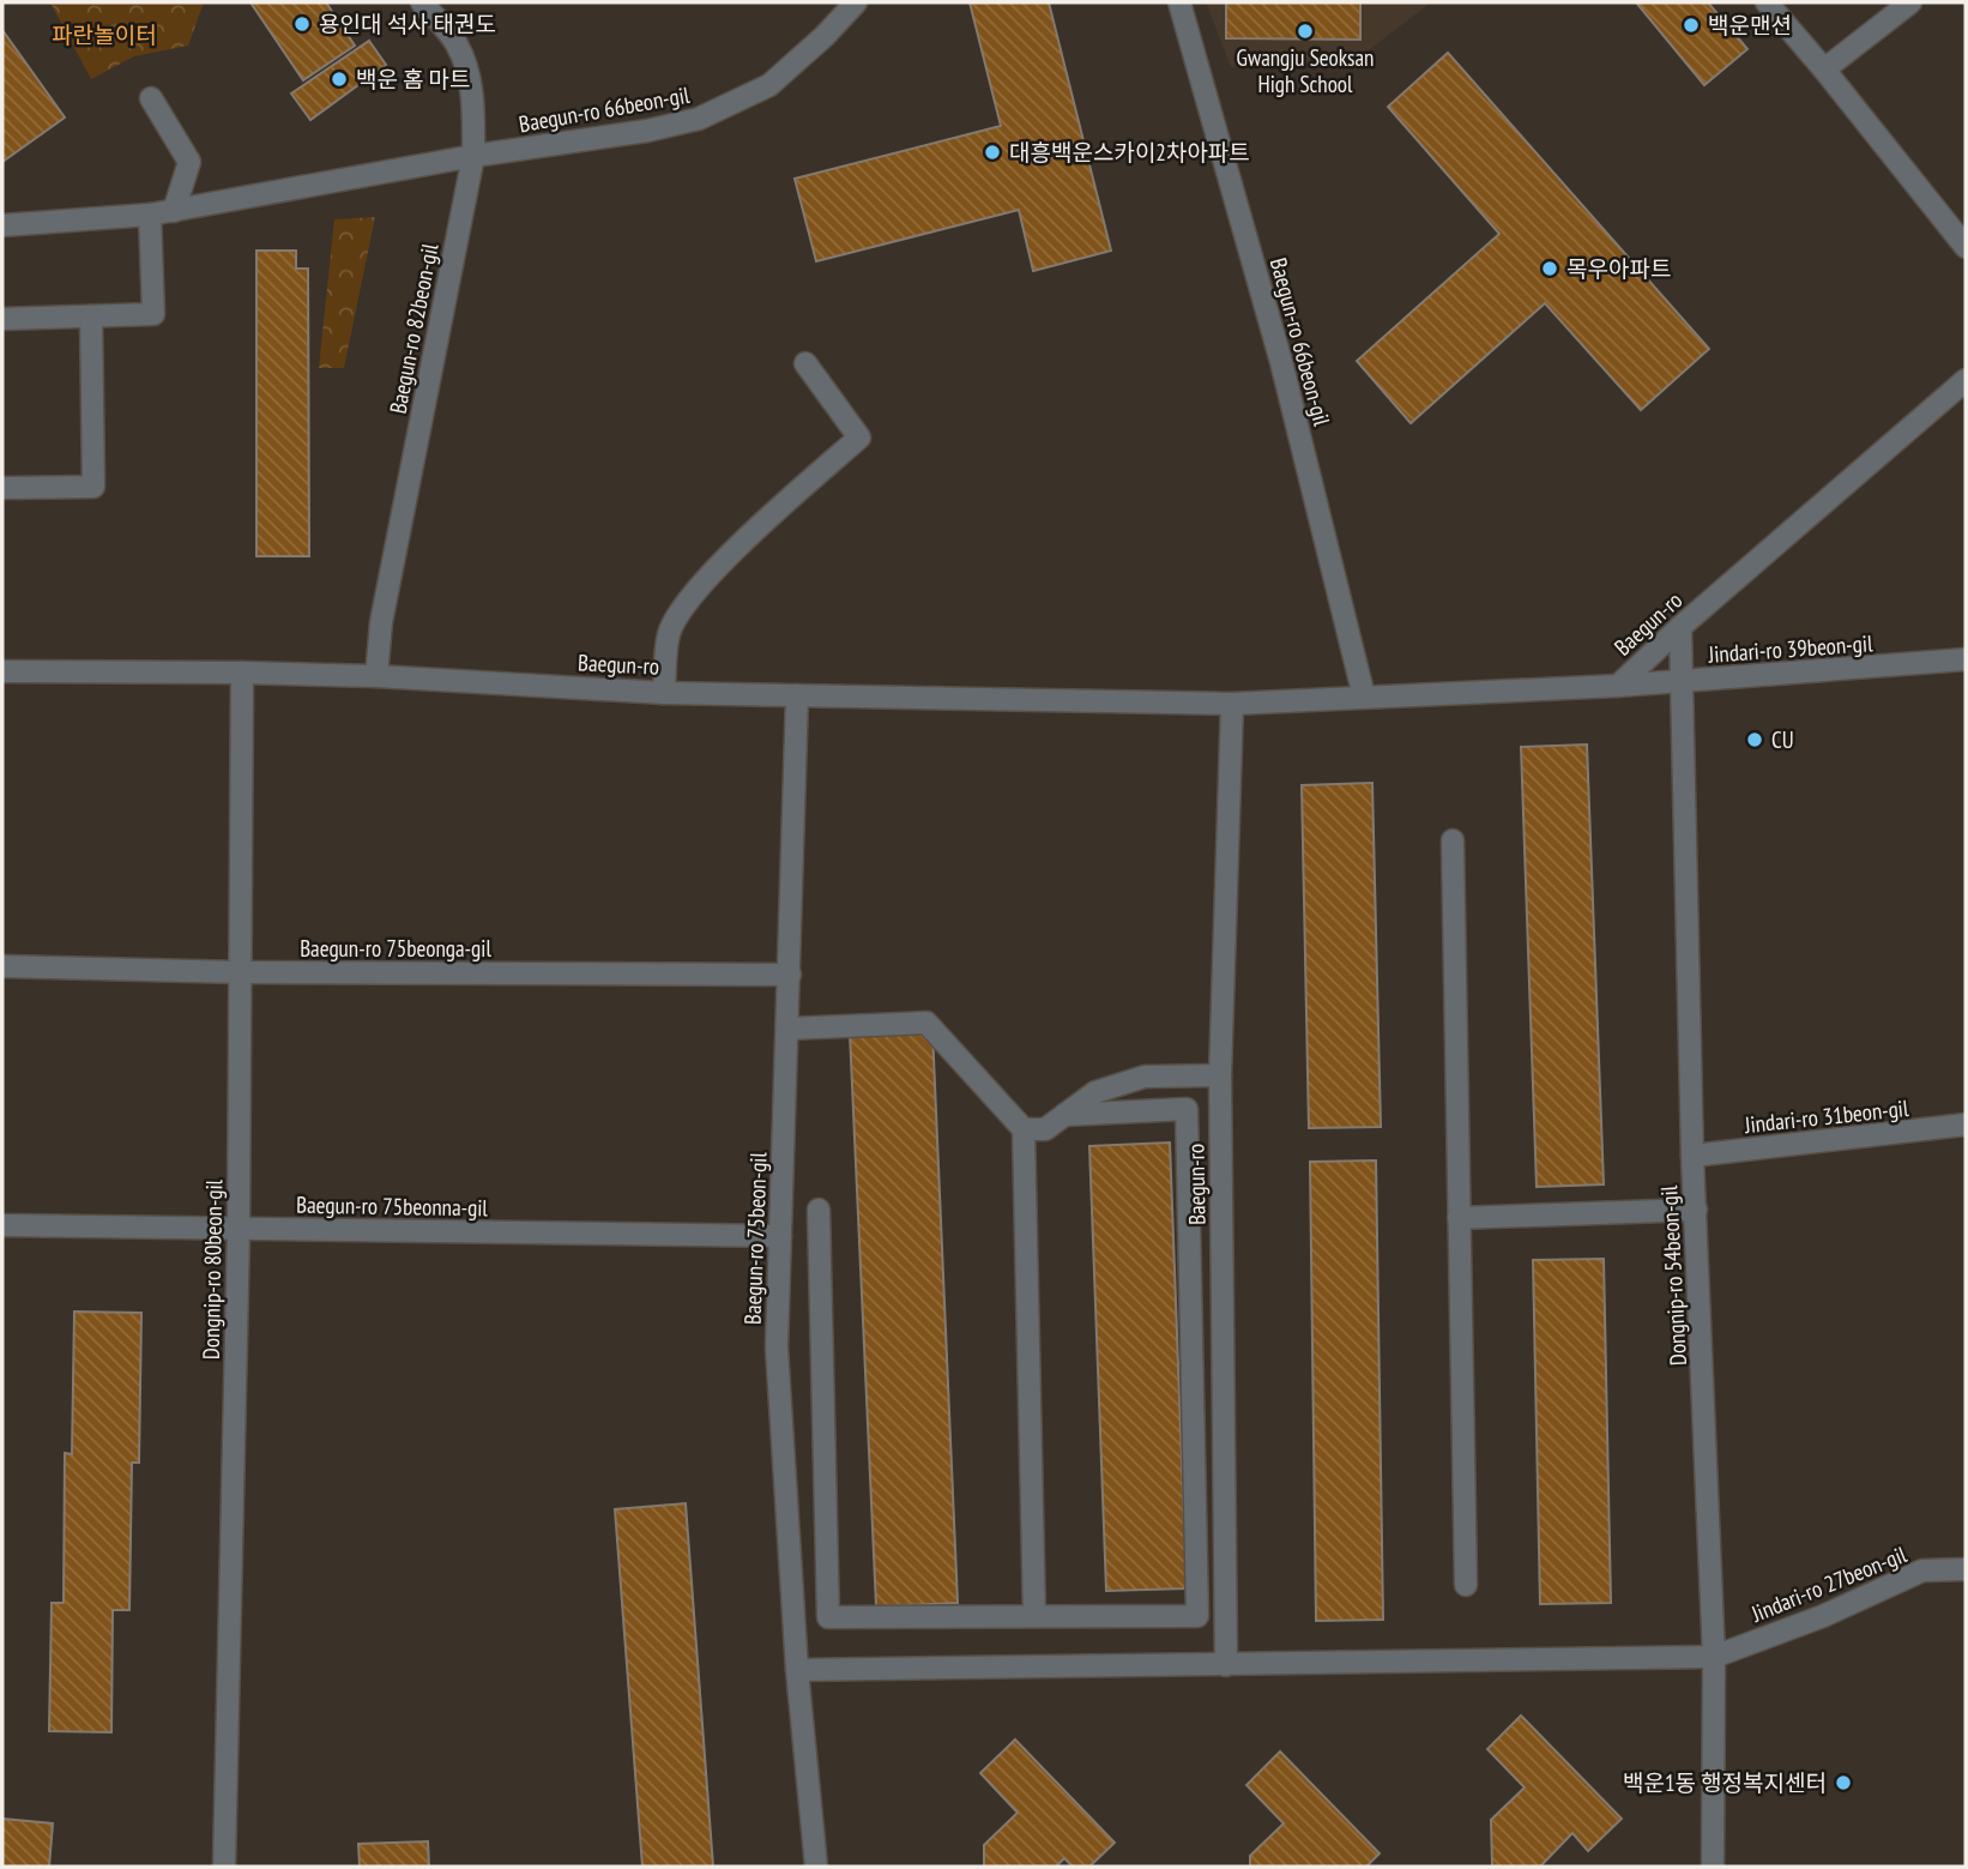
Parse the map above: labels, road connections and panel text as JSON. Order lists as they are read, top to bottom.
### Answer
{
  "streets": {
    "street": [
      "Baegun-ro 66beon-gil",
      "Baegun-ro 82beon-gil",
      "Baegun-ro",
      "Jindari-ro 39beon-gil",
      "Baegun-ro 75beonga-gil",
      "Jindari-ro 31beon-gil",
      "Baegun-ro 75beonna-gil",
      "Baegun-ro 75beon-gil",
      "Dongnip-ro 80beon-gil",
      "Dongnip-ro 54beon-gil",
      "Jindari-ro 27beon-gil"
    ]
  },
  "crossings": [
    ["Baegun-ro 66beon-gil", "Baegun-ro 82beon-gil"],
    ["Baegun-ro 66beon-gil", "Baegun-ro"],
    ["Baegun-ro 82beon-gil", "Baegun-ro"],
    ["Baegun-ro", "Jindari-ro 39beon-gil"],
    ["Baegun-ro", "Baegun-ro 75beon-gil"],
    ["Baegun-ro", "Dongnip-ro 80beon-gil"],
    ["Baegun-ro", "Dongnip-ro 54beon-gil"],
    ["Baegun-ro", "Jindari-ro 27beon-gil"],
    ["Jindari-ro 39beon-gil", "Dongnip-ro 54beon-gil"],
    ["Baegun-ro 75beonga-gil", "Baegun-ro 75beon-gil"],
    ["Baegun-ro 75beonga-gil", "Dongnip-ro 80beon-gil"],
    ["Jindari-ro 31beon-gil", "Dongnip-ro 54beon-gil"],
    ["Baegun-ro 75beonna-gil", "Baegun-ro 75beon-gil"],
    ["Baegun-ro 75beonna-gil", "Dongnip-ro 80beon-gil"],
    ["Baegun-ro 75beon-gil", "Jindari-ro 27beon-gil"],
    ["Dongnip-ro 54beon-gil", "Jindari-ro 27beon-gil"]
  ],
  "parks": ["파란놀이터"],
  "places": [
    "용인대 석사 태권도",
    "백운맨션",
    "Gwangju Seoksan High School",
    "백운 홈 마트",
    "대흥백운스카이2차아파트",
    "목우아파트",
    "CU",
    "백운1동 행정복지센터"
  ]
}
